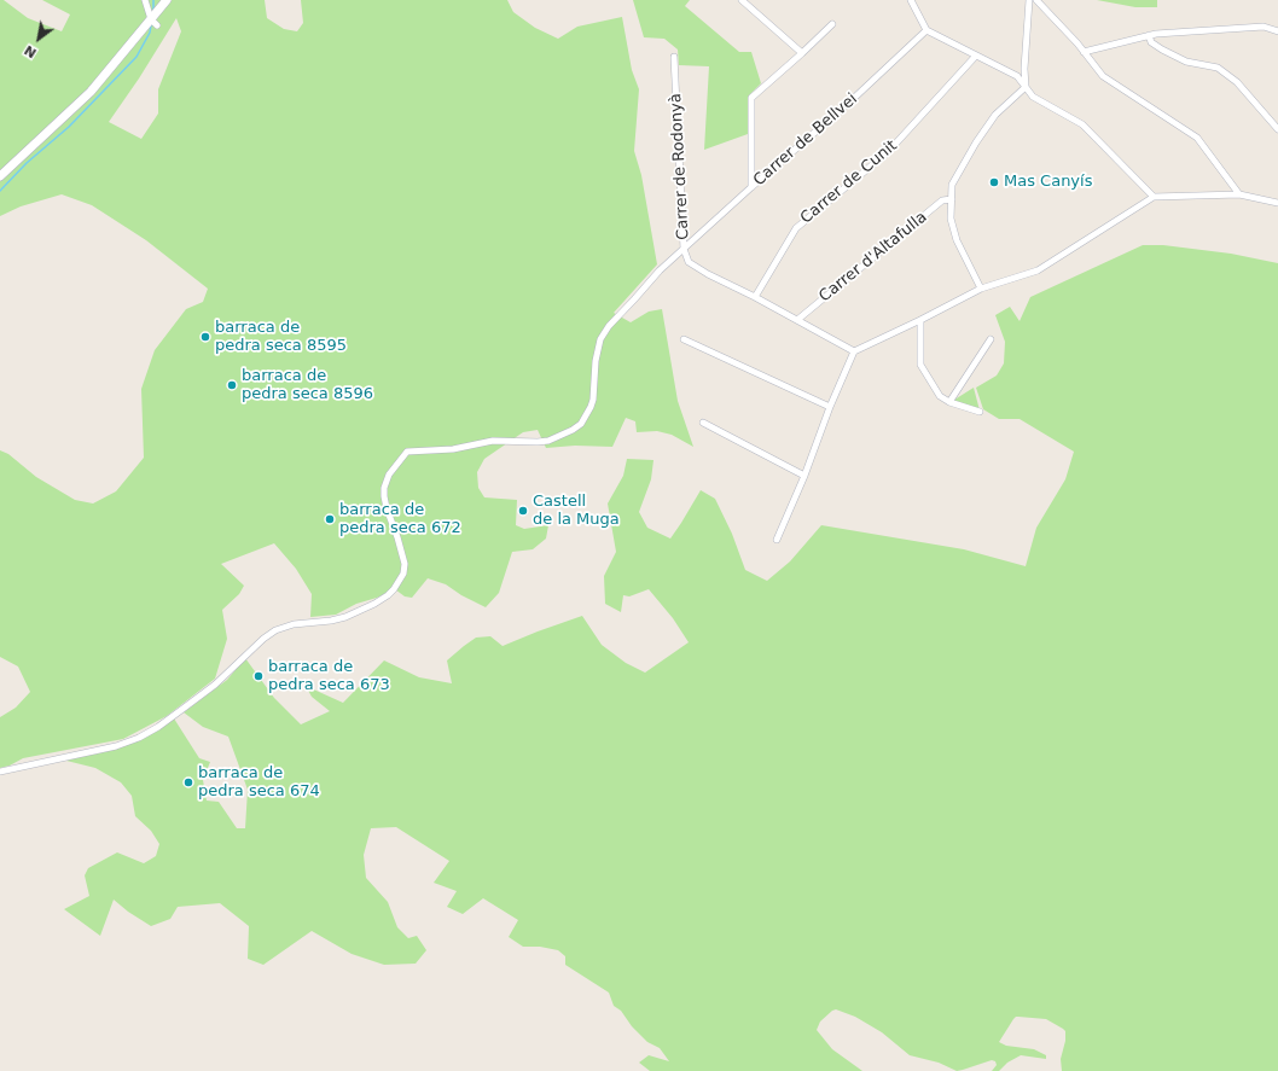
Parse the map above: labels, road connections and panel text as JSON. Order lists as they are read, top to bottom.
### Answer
{
  "streets": {
    "street": [
      "Carrer de Bellvei",
      "Carrer de Rodonyà",
      "Carrer de Cunit",
      "Carrer d'Altafulla"
    ]
  },
  "crossings": [
    ["Carrer de Bellvei", "Carrer de Rodonyà"],
    ["Carrer de Rodonyà", "Carrer de Cunit"],
    ["Carrer de Rodonyà", "Carrer d'Altafulla"]
  ],
  "places": [
    "Mas Canyís",
    "barraca de pedra seca 8595",
    "barraca de pedra seca 8596",
    "Castell de la Muga",
    "barraca de pedra seca 672",
    "barraca de pedra seca 673",
    "barraca de pedra seca 674"
  ],
  "north": "bottom left"
}
